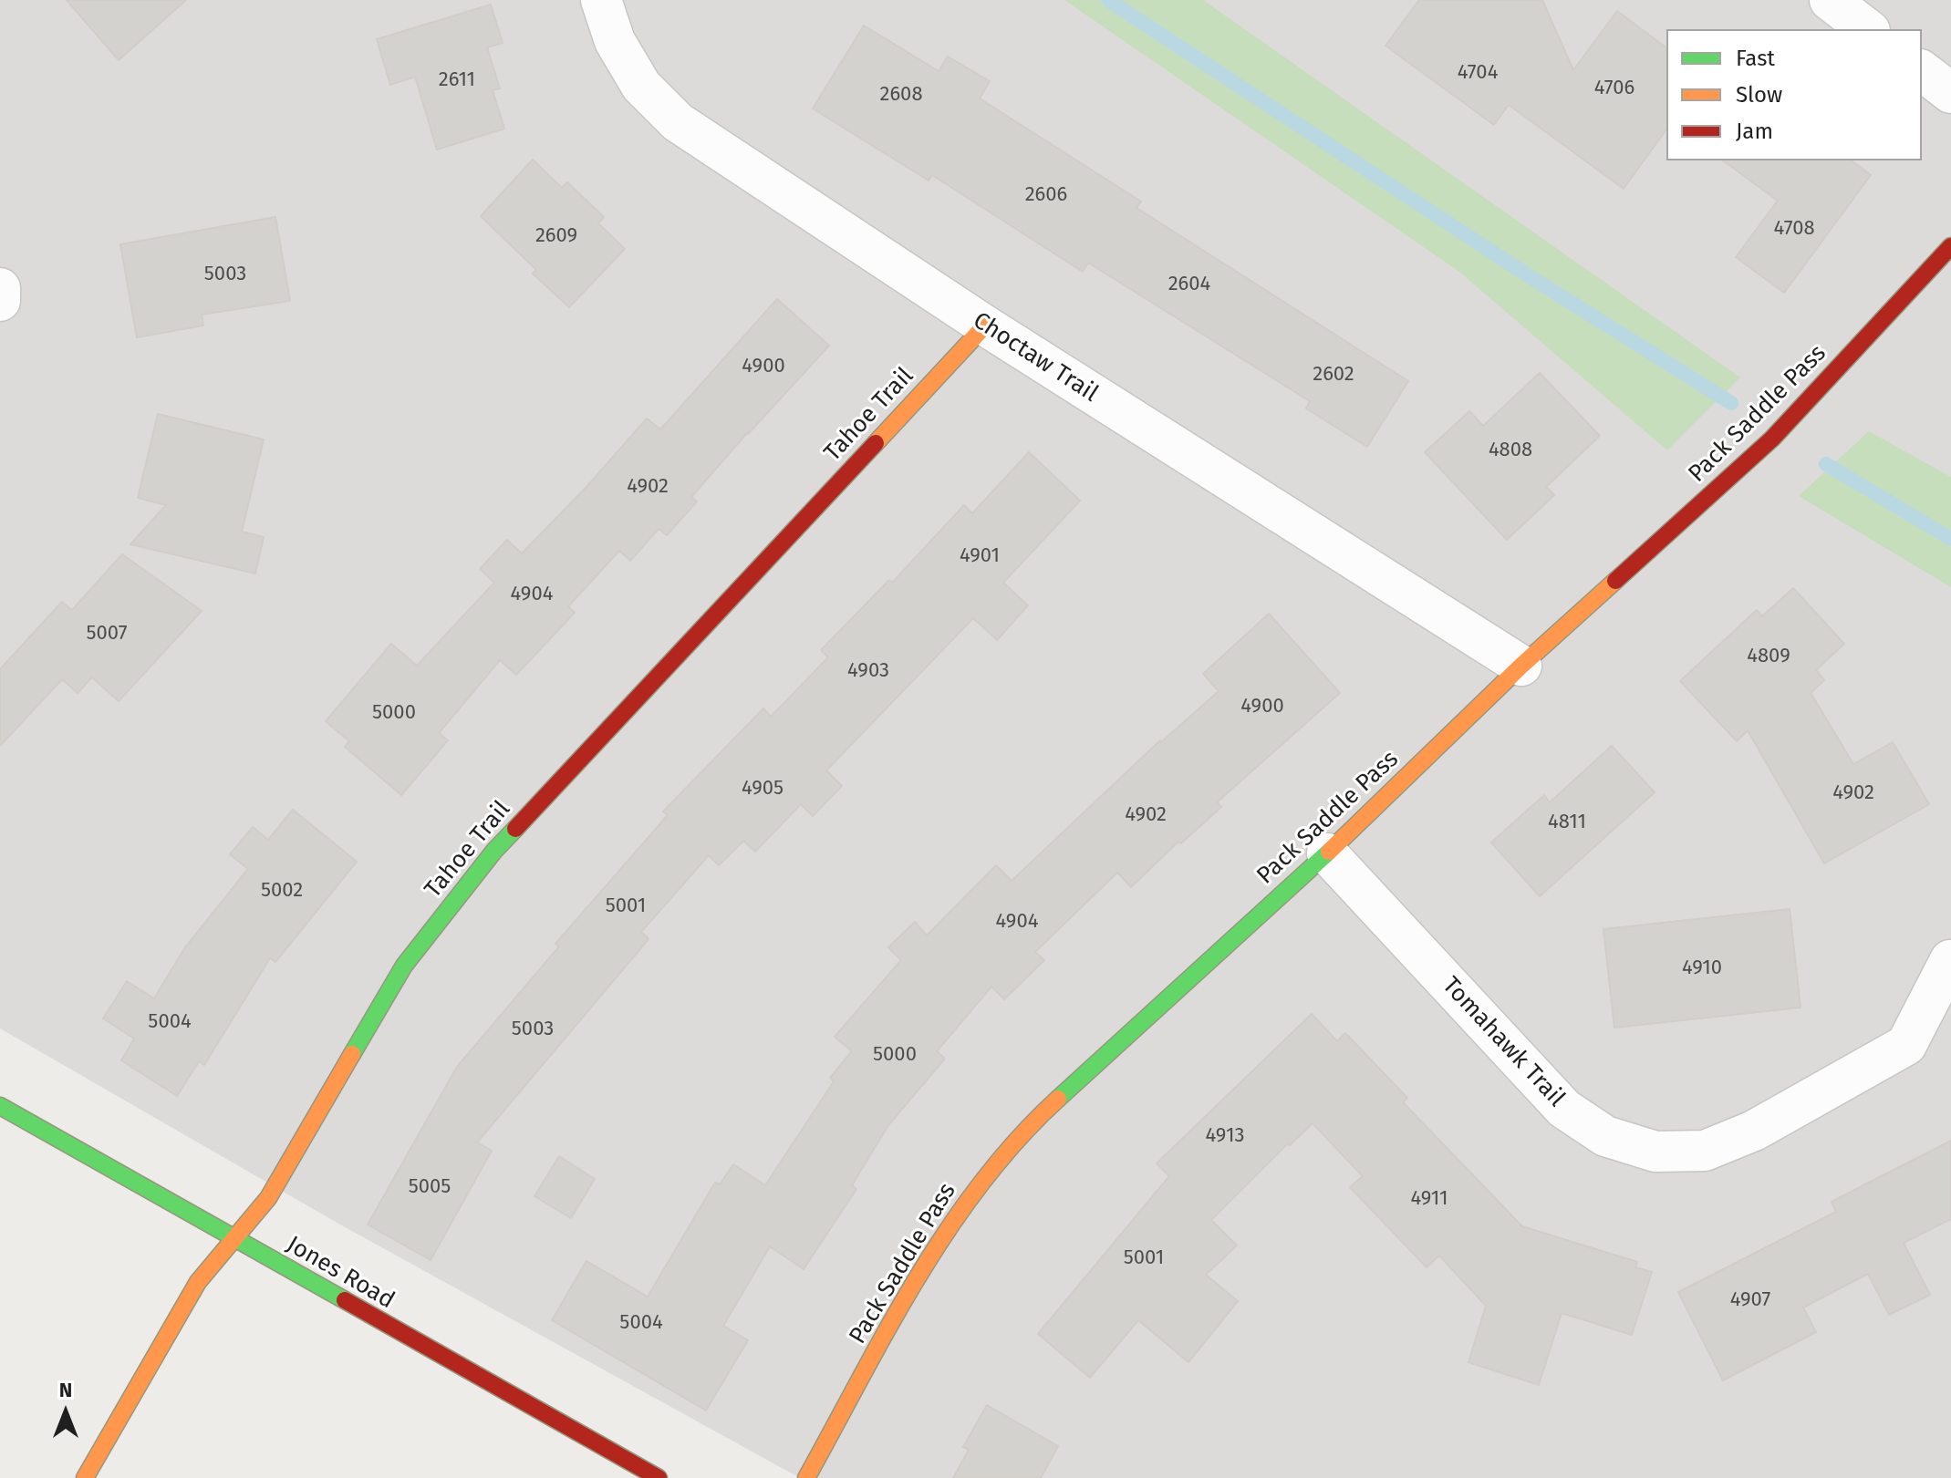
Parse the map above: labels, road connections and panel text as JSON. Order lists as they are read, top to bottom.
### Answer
{
  "streets": {
    "street": [
      "Choctaw Trail",
      "Pack Saddle Pass",
      "Tahoe Trail",
      "Tomahawk Trail",
      "Jones Road"
    ]
  },
  "crossings": [
    ["Choctaw Trail", "Pack Saddle Pass"],
    ["Choctaw Trail", "Tahoe Trail"],
    ["Pack Saddle Pass", "Tomahawk Trail"],
    ["Tahoe Trail", "Jones Road"]
  ],
  "house_numbers": [
    "4704",
    "2611",
    "4706",
    "2608",
    "2606",
    "4708",
    "2609",
    "5003",
    "2604",
    "4900",
    "2602",
    "4808",
    "4902",
    "4901",
    "4904",
    "5007",
    "4809",
    "4903",
    "4900",
    "5000",
    "4905",
    "4902",
    "4902",
    "4811",
    "5002",
    "5001",
    "4904",
    "4910",
    "5004",
    "5003",
    "5000",
    "4913",
    "5005",
    "4911",
    "5001",
    "4907",
    "5004"
  ],
  "legend": ["Fast", "Slow", "Jam"],
  "north": "top"
}
